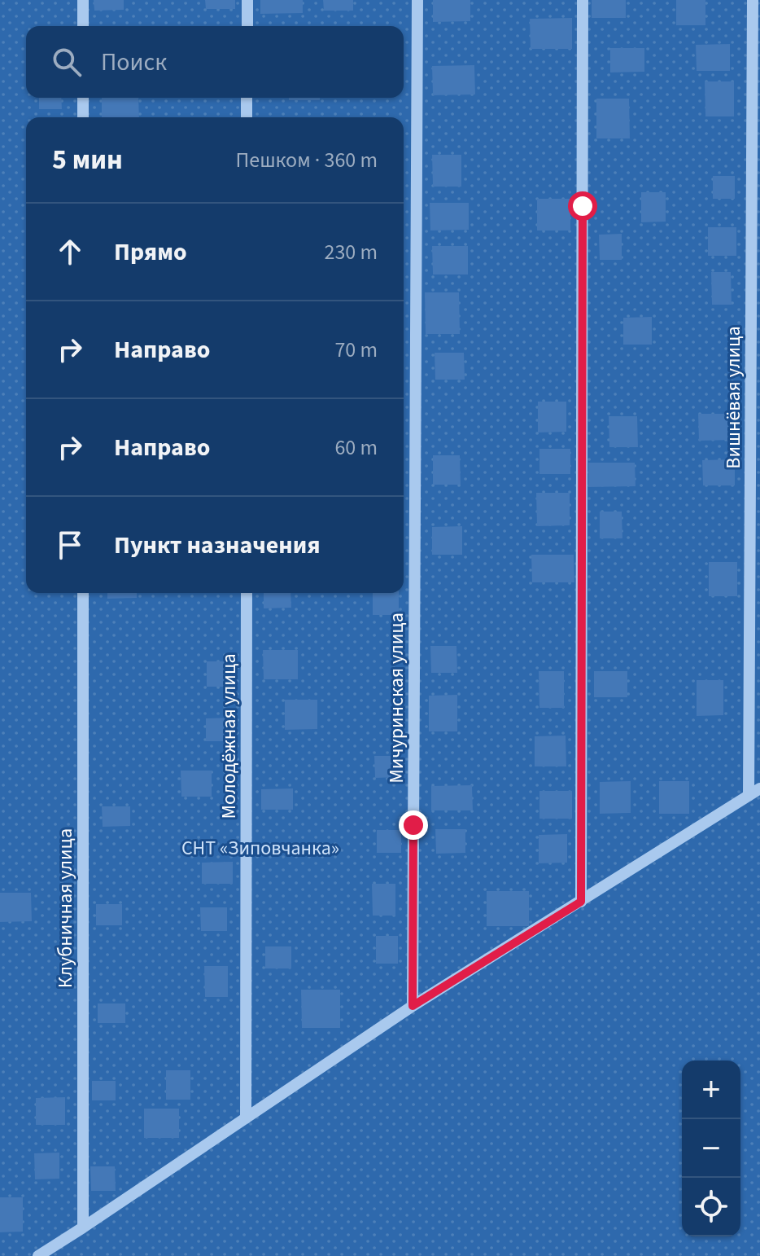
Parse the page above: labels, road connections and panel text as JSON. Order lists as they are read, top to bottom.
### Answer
{
  "streets": {
    "street": [
      "Вишнёвая улица",
      "Мичуринская улица",
      "Молодёжная улица",
      "Клубничная улица"
    ]
  },
  "parks": ["СНТ «Зиповчанка»"],
  "page": {
    "search": "Поиск",
    "heading": ["5 мин", "Пешком · 360 m"],
    "list": [
      ["Прямо", "230 m"],
      ["Направо", "70 m"],
      ["Направо", "60 m"],
      "Пункт назначения"
    ],
    "map_buttons": ["+", "−"]
  }
}
